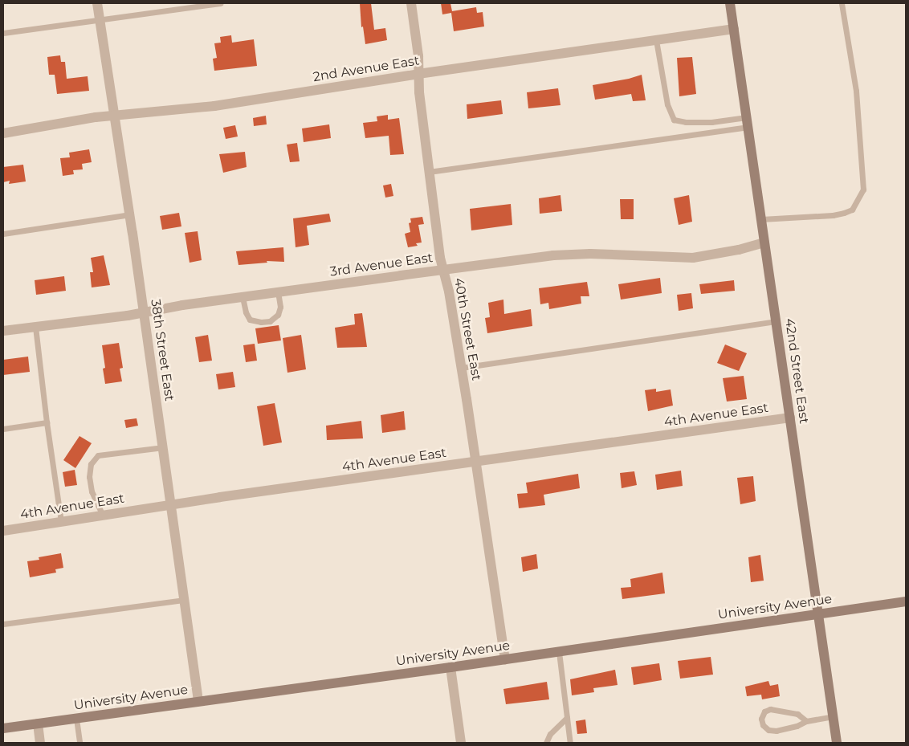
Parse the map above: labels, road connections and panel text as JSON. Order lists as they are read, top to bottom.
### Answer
{
  "streets": {
    "street": [
      "2nd Avenue East",
      "3rd Avenue East",
      "40th Street East",
      "38th Street East",
      "42nd Street East",
      "4th Avenue East",
      "University Avenue"
    ]
  },
  "crossings": [
    ["2nd Avenue East", "40th Street East"],
    ["2nd Avenue East", "38th Street East"],
    ["2nd Avenue East", "42nd Street East"],
    ["3rd Avenue East", "40th Street East"],
    ["3rd Avenue East", "38th Street East"],
    ["3rd Avenue East", "42nd Street East"],
    ["40th Street East", "4th Avenue East"],
    ["40th Street East", "University Avenue"],
    ["38th Street East", "4th Avenue East"],
    ["38th Street East", "University Avenue"],
    ["42nd Street East", "4th Avenue East"],
    ["42nd Street East", "University Avenue"]
  ]
}
